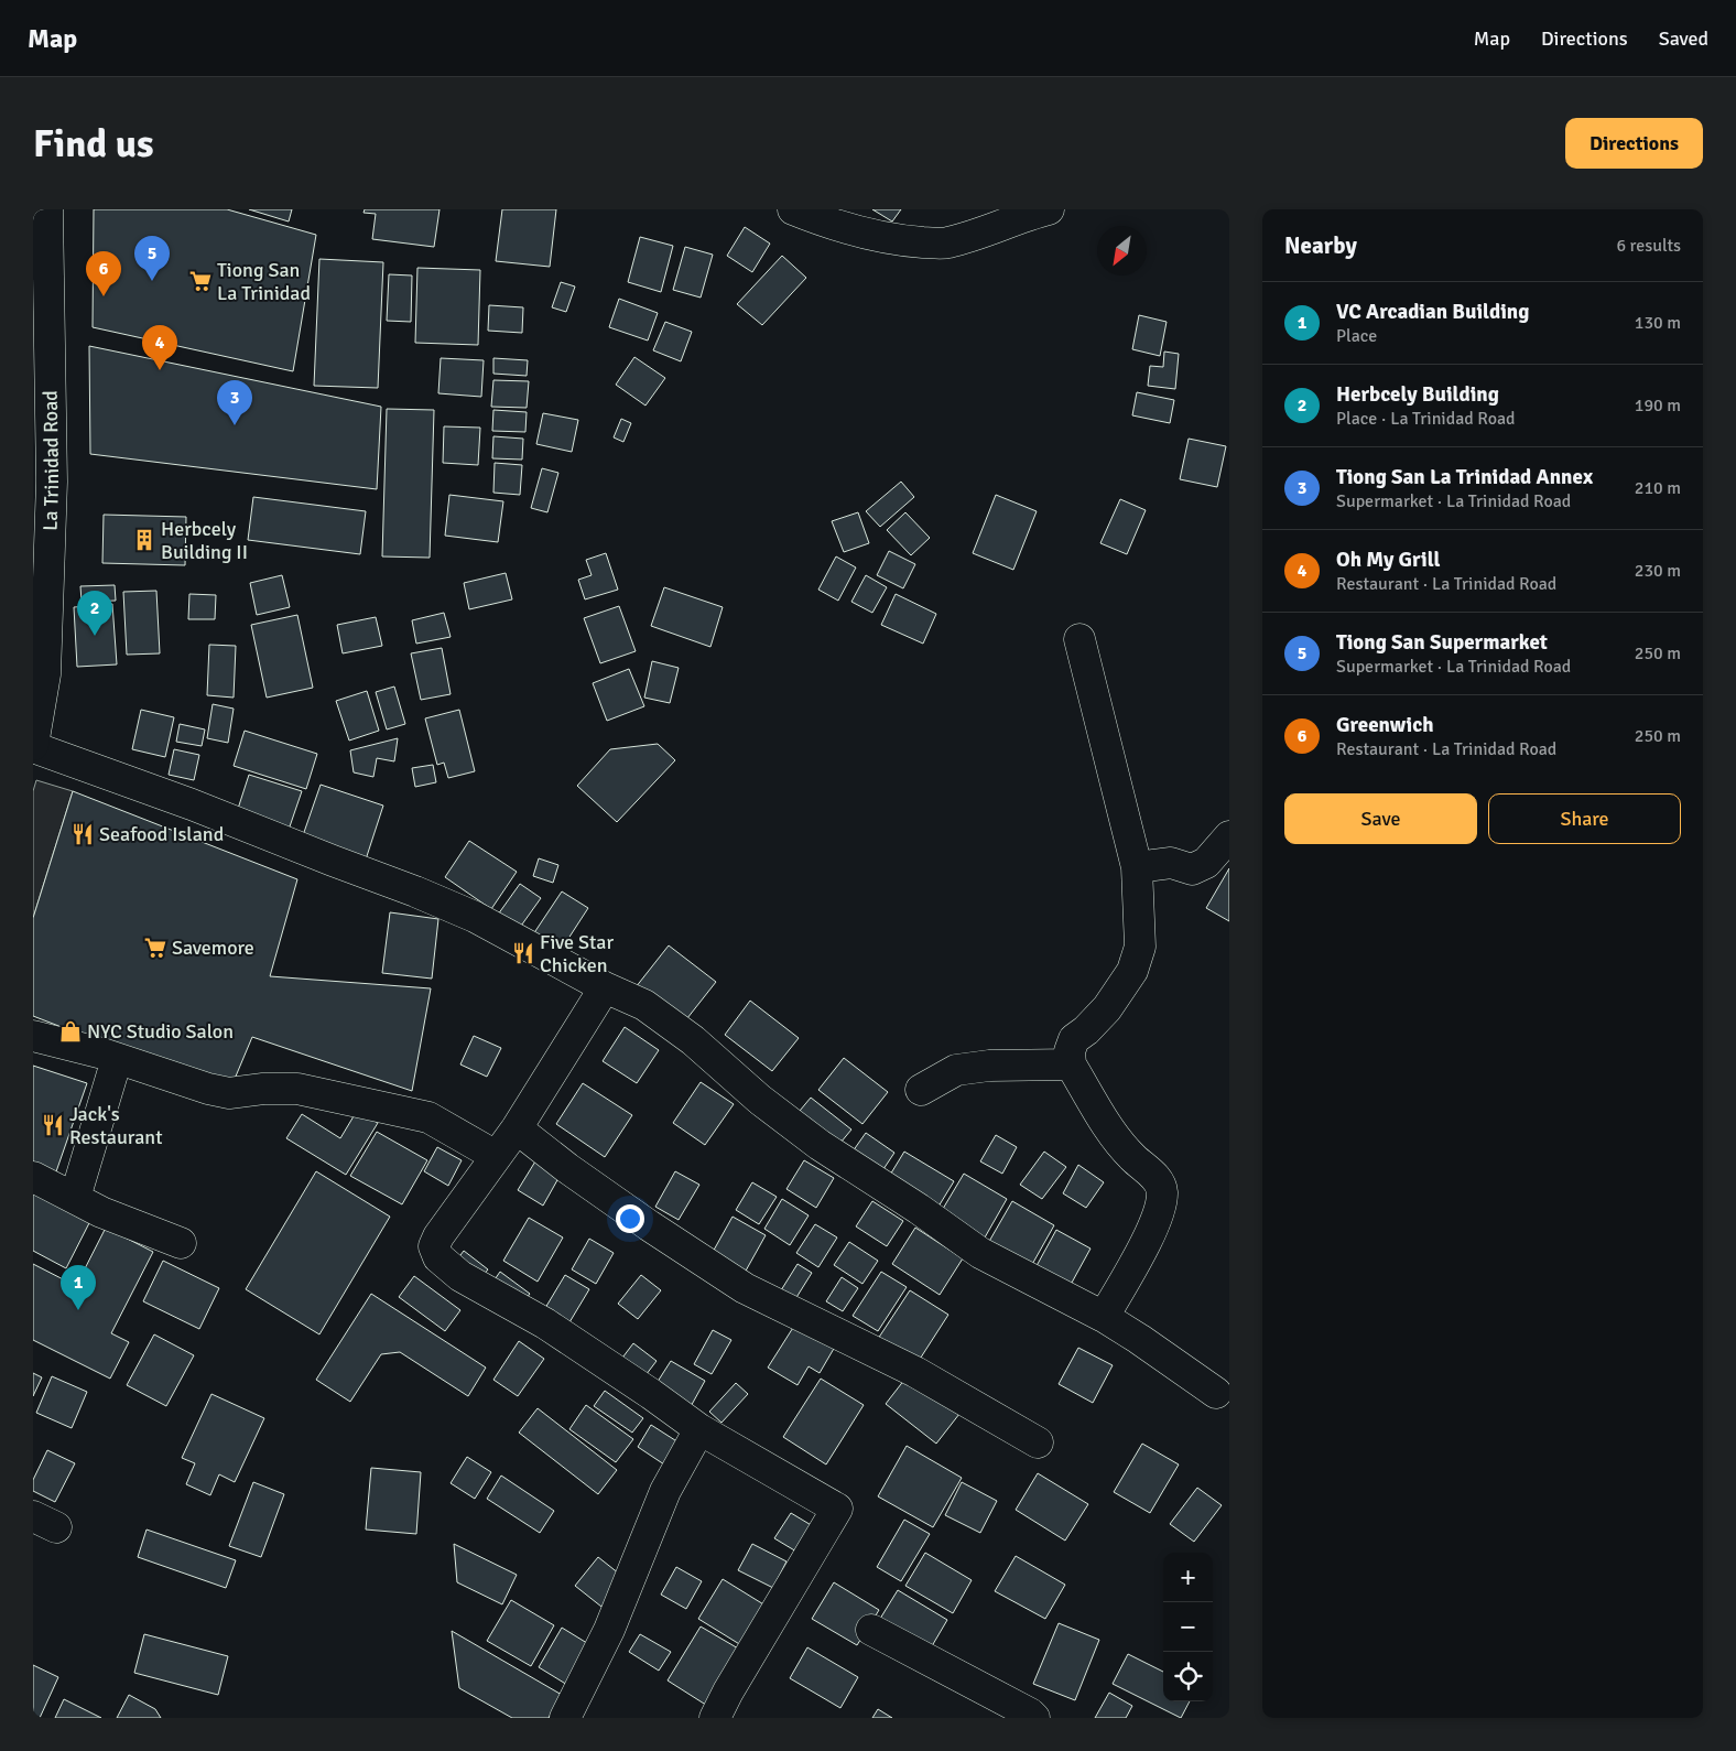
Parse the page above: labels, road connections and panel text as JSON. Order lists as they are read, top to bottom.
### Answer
{
  "streets": {
    "main road": ["La Trinidad Road"]
  },
  "places": {
    "supermarket": ["Tiong San La Trinidad", "Savemore"],
    "building": ["Herbcely Building II"],
    "restaurant": ["Seafood Island", "Five Star Chicken", "Jack's Restaurant"],
    "shop": ["NYC Studio Salon"]
  },
  "north": "bottom left",
  "page": {
    "header": "Map",
    "nav": ["Map", "Directions", "Saved"],
    "buttons": [
      "Directions",
      ["Save", "Share"]
    ],
    "title": "Find us",
    "heading": ["Nearby", "6 results"],
    "pins": [
      "5",
      "6",
      "4",
      "3",
      "2",
      "1"
    ],
    "list": [
      {
        "mark": "1",
        "name": "VC Arcadian Building",
        "note": "Place",
        "value": "130 m"
      },
      {
        "mark": "2",
        "name": "Herbcely Building",
        "note": "Place · La Trinidad Road",
        "value": "190 m"
      },
      {
        "mark": "3",
        "name": "Tiong San La Trinidad Annex",
        "note": "Supermarket · La Trinidad Road",
        "value": "210 m"
      },
      {
        "mark": "4",
        "name": "Oh My Grill",
        "note": "Restaurant · La Trinidad Road",
        "value": "230 m"
      },
      {
        "mark": "5",
        "name": "Tiong San Supermarket",
        "note": "Supermarket · La Trinidad Road",
        "value": "250 m"
      },
      {
        "mark": "6",
        "name": "Greenwich",
        "note": "Restaurant · La Trinidad Road",
        "value": "250 m"
      }
    ],
    "map_buttons": ["+", "−"]
  }
}
